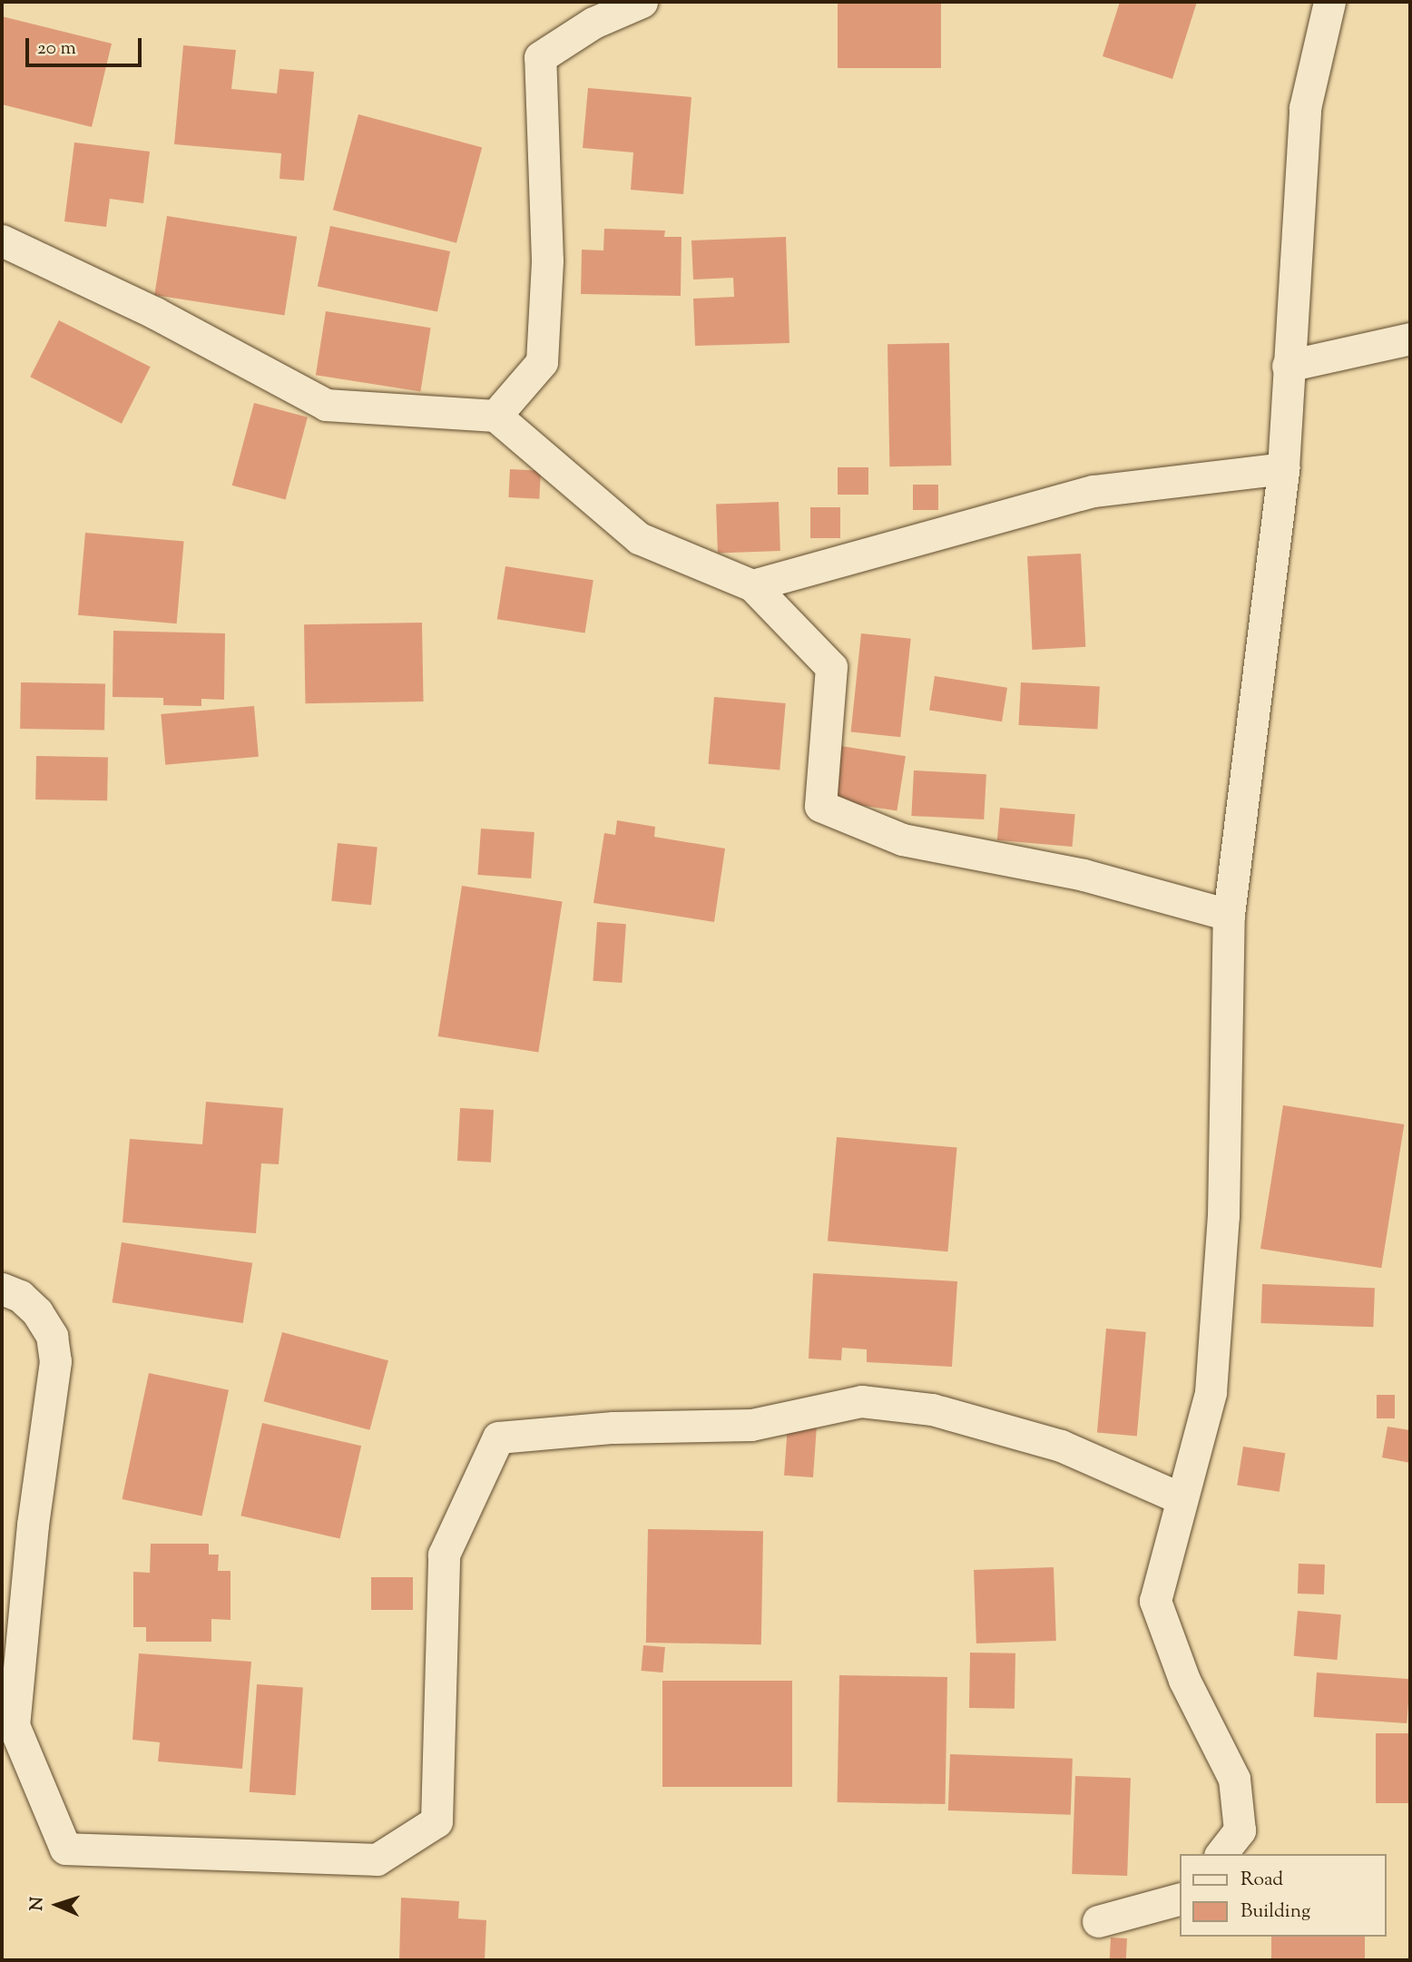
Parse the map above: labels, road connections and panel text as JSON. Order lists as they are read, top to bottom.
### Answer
{
  "legend": ["Road", "Building"],
  "scale_bar": "20 m",
  "north": "left"
}
